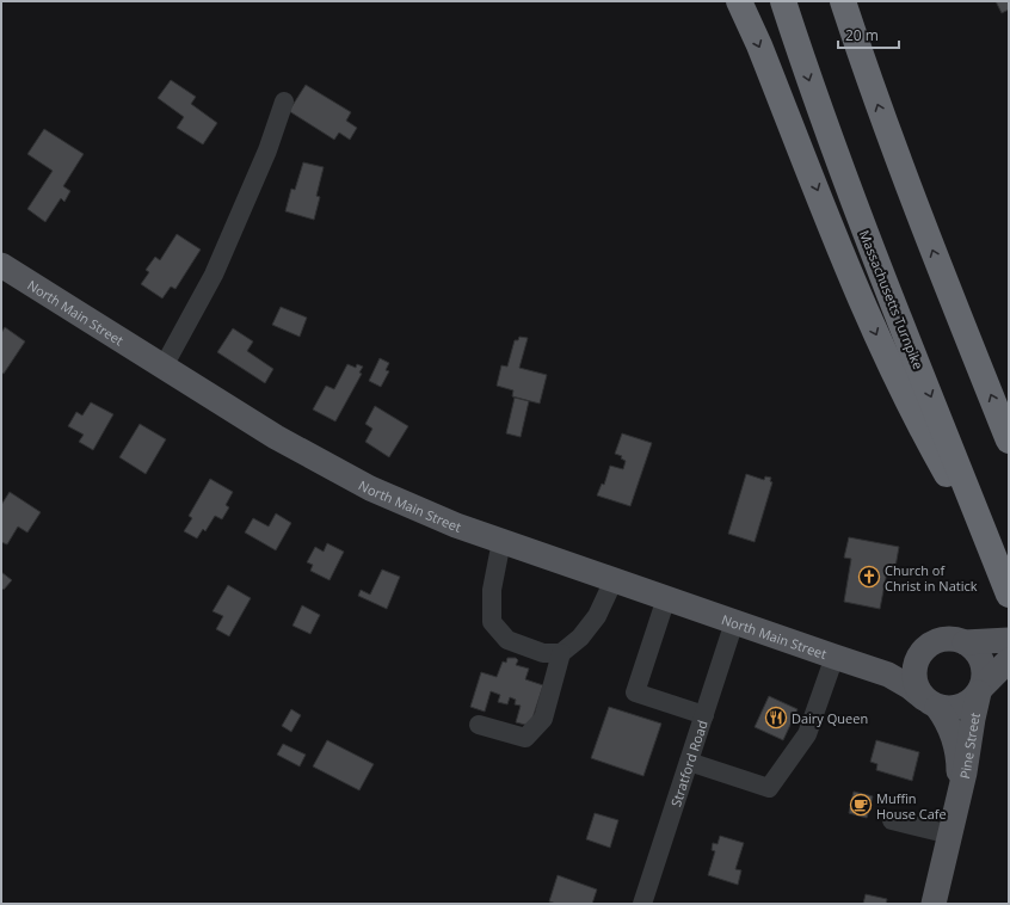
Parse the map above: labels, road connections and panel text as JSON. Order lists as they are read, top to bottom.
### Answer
{
  "streets": {
    "highway": ["Massachusetts Turnpike"],
    "main road": ["North Main Street", "Pine Street"],
    "street": ["Stratford Road"]
  },
  "crossings": [
    ["North Main Street", "Pine Street"],
    ["North Main Street", "Stratford Road"]
  ],
  "places": {
    "church": ["Church of Christ in Natick"],
    "restaurant": ["Dairy Queen"],
    "cafe": ["Muffin House Cafe"]
  },
  "scale_bar": "20 m"
}
